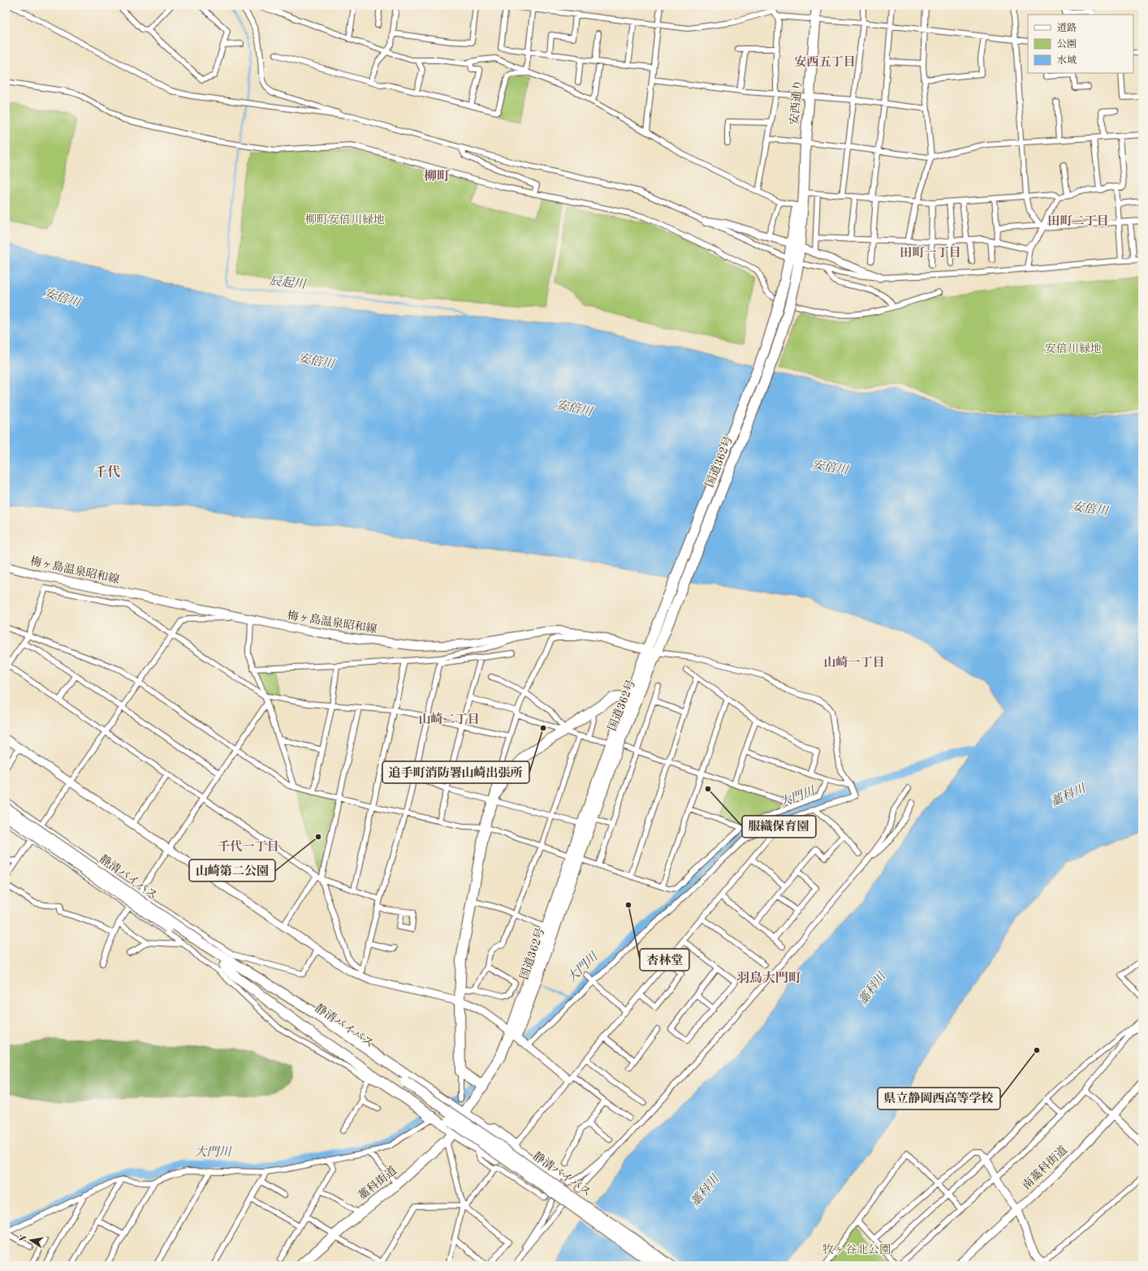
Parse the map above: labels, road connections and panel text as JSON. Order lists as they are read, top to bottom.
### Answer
{
  "streets": {
    "highway": [
      "安西通り",
      "国道362号",
      "静清バイパス",
      "藁科街道"
    ],
    "main road": ["梅ヶ島温泉昭和線"],
    "street": ["南藁科街道"]
  },
  "crossings": [
    ["安西通り", "国道362号"],
    ["国道362号", "梅ヶ島温泉昭和線"],
    ["国道362号", "藁科街道"]
  ],
  "districts": [
    "安西五丁目",
    "柳町",
    "田町二丁目",
    "田町一丁目",
    "千代",
    "山崎一丁目",
    "山崎二丁目",
    "千代一丁目",
    "羽鳥大門町"
  ],
  "water": [
    "辰起川",
    "安倍川",
    "藁科川",
    "大門川"
  ],
  "parks": ["柳町安倍川緑地", "安倍川緑地", "牧ヶ谷北公園"],
  "places": [
    "追手町消防署山崎出張所",
    "服織保育園",
    "山崎第二公園",
    "杏林堂",
    "県立静岡西高等学校"
  ],
  "legend": ["道路", "公園", "水域"],
  "north": "left"
}
